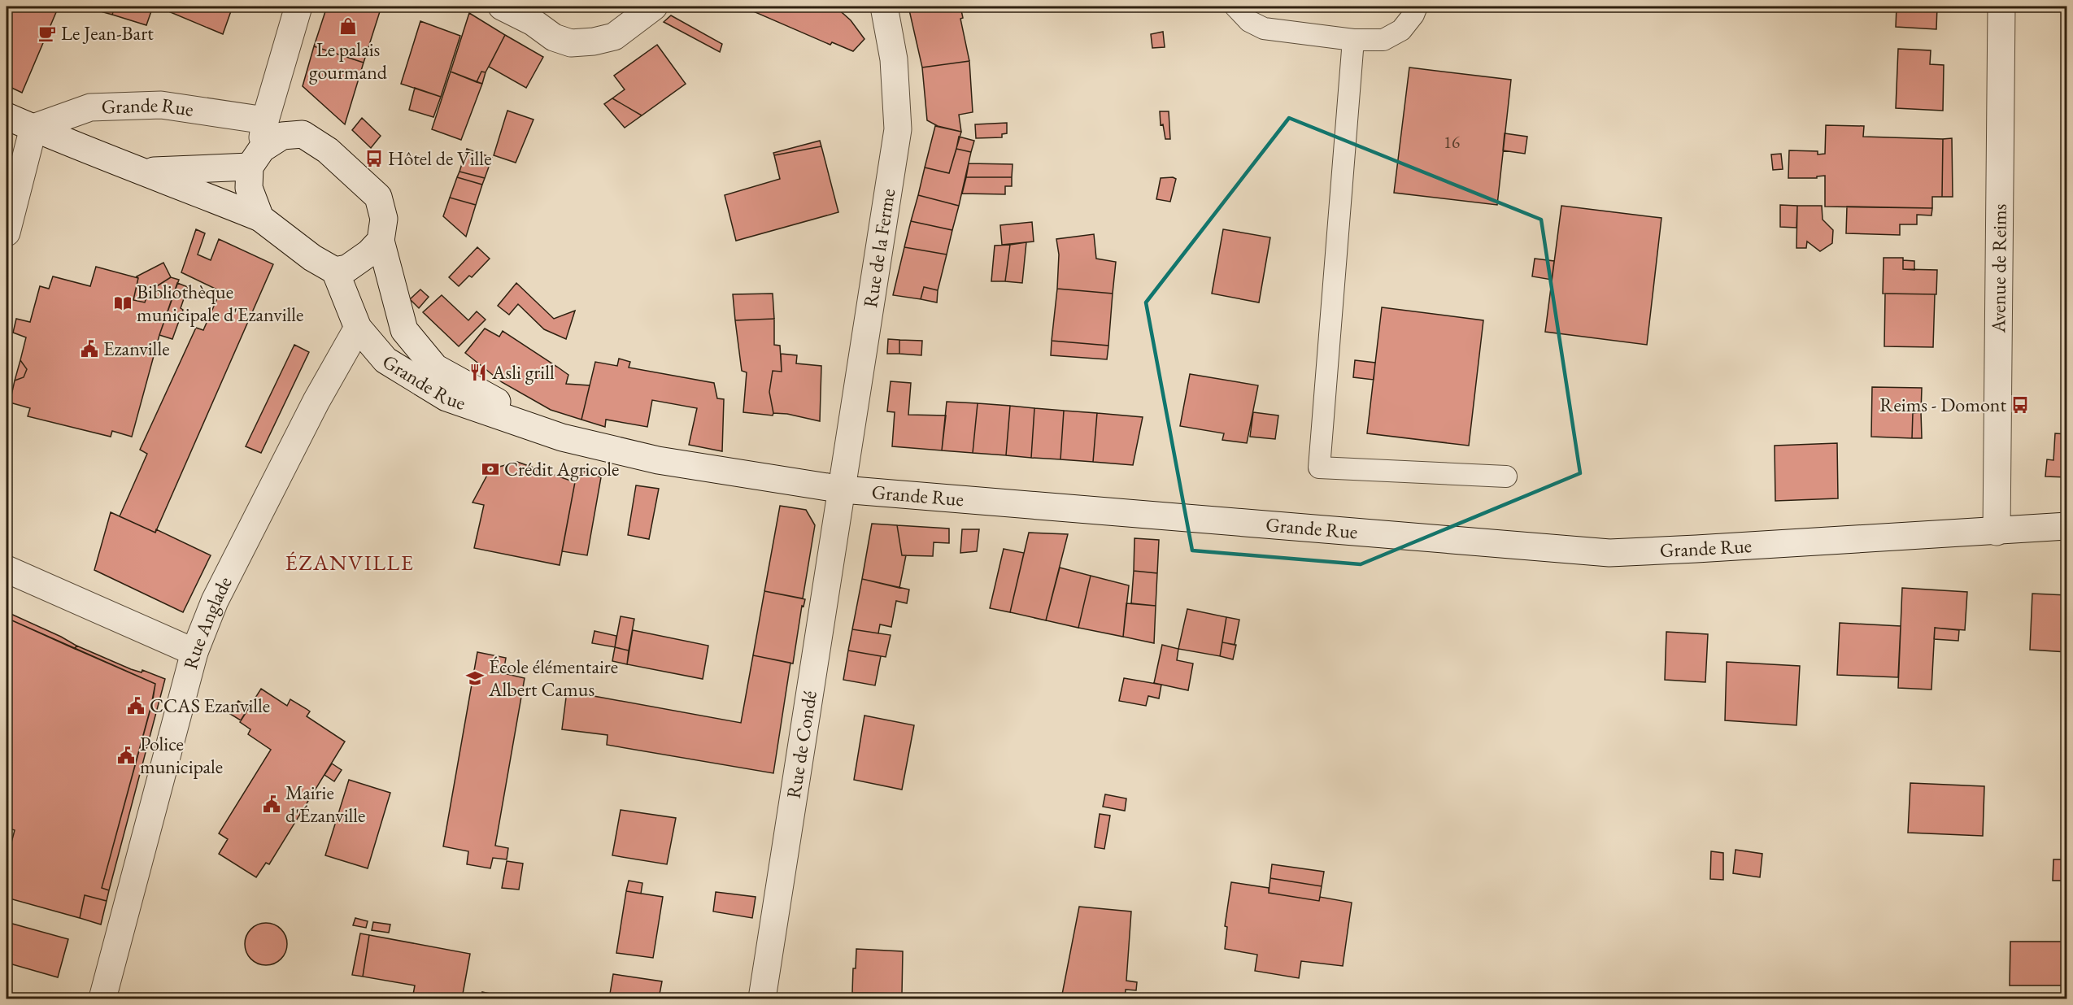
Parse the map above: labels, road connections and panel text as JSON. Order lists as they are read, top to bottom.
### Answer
{
  "streets": {
    "street": [
      "Grande Rue",
      "Rue de la Ferme",
      "Avenue de Reims",
      "Rue Anglade",
      "Rue de Condé"
    ]
  },
  "crossings": [
    ["Grande Rue", "Rue de la Ferme"],
    ["Grande Rue", "Avenue de Reims"],
    ["Grande Rue", "Rue Anglade"],
    ["Grande Rue", "Rue de Condé"],
    ["Rue de la Ferme", "Rue de Condé"]
  ],
  "districts": ["ÉZANVILLE"],
  "places": {
    "shop": ["Le palais gourmand"],
    "cafe": ["Le Jean-Bart"],
    "bus stop": ["Hôtel de Ville", "Reims - Domont"],
    "library": ["Bibliothèque municipale d'Ezanville"],
    "public building": [
      "Ezanville",
      "CCAS Ezanville",
      "Police municipale",
      "Mairie d'Ézanville"
    ],
    "restaurant": ["Asli grill"],
    "bank": ["Crédit Agricole"],
    "school or university": ["École élémentaire Albert Camus"]
  },
  "house_numbers": ["16"]
}
